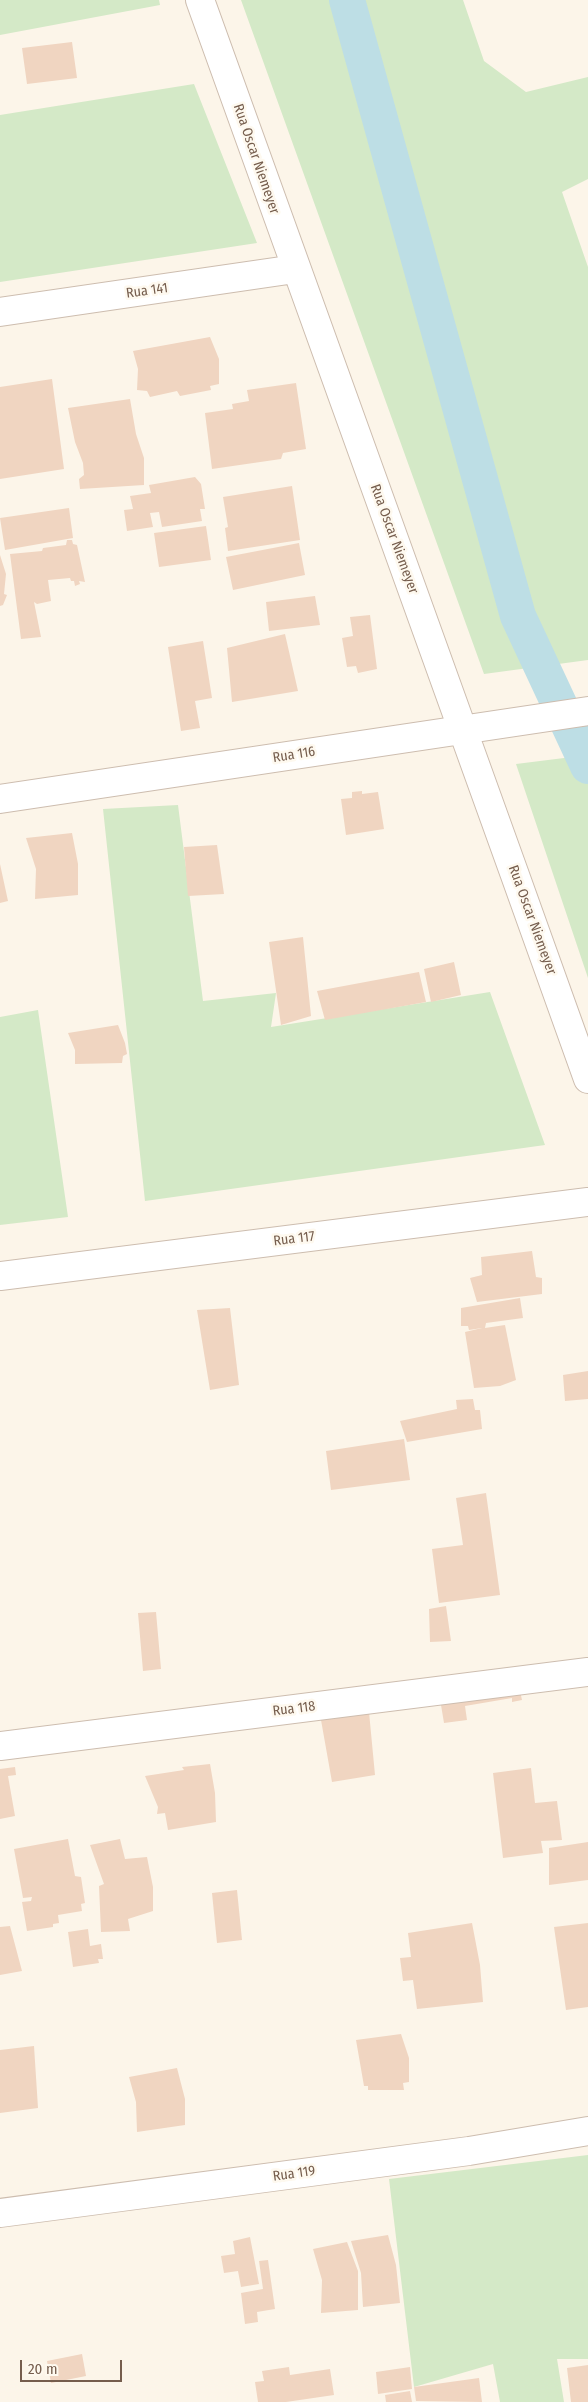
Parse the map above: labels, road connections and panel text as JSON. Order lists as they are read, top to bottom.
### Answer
{
  "streets": {
    "street": [
      "Rua Oscar Niemeyer",
      "Rua 141",
      "Rua 116",
      "Rua 117",
      "Rua 118",
      "Rua 119"
    ]
  },
  "crossings": [
    ["Rua Oscar Niemeyer", "Rua 141"],
    ["Rua Oscar Niemeyer", "Rua 116"]
  ],
  "scale_bar": "20 m"
}
